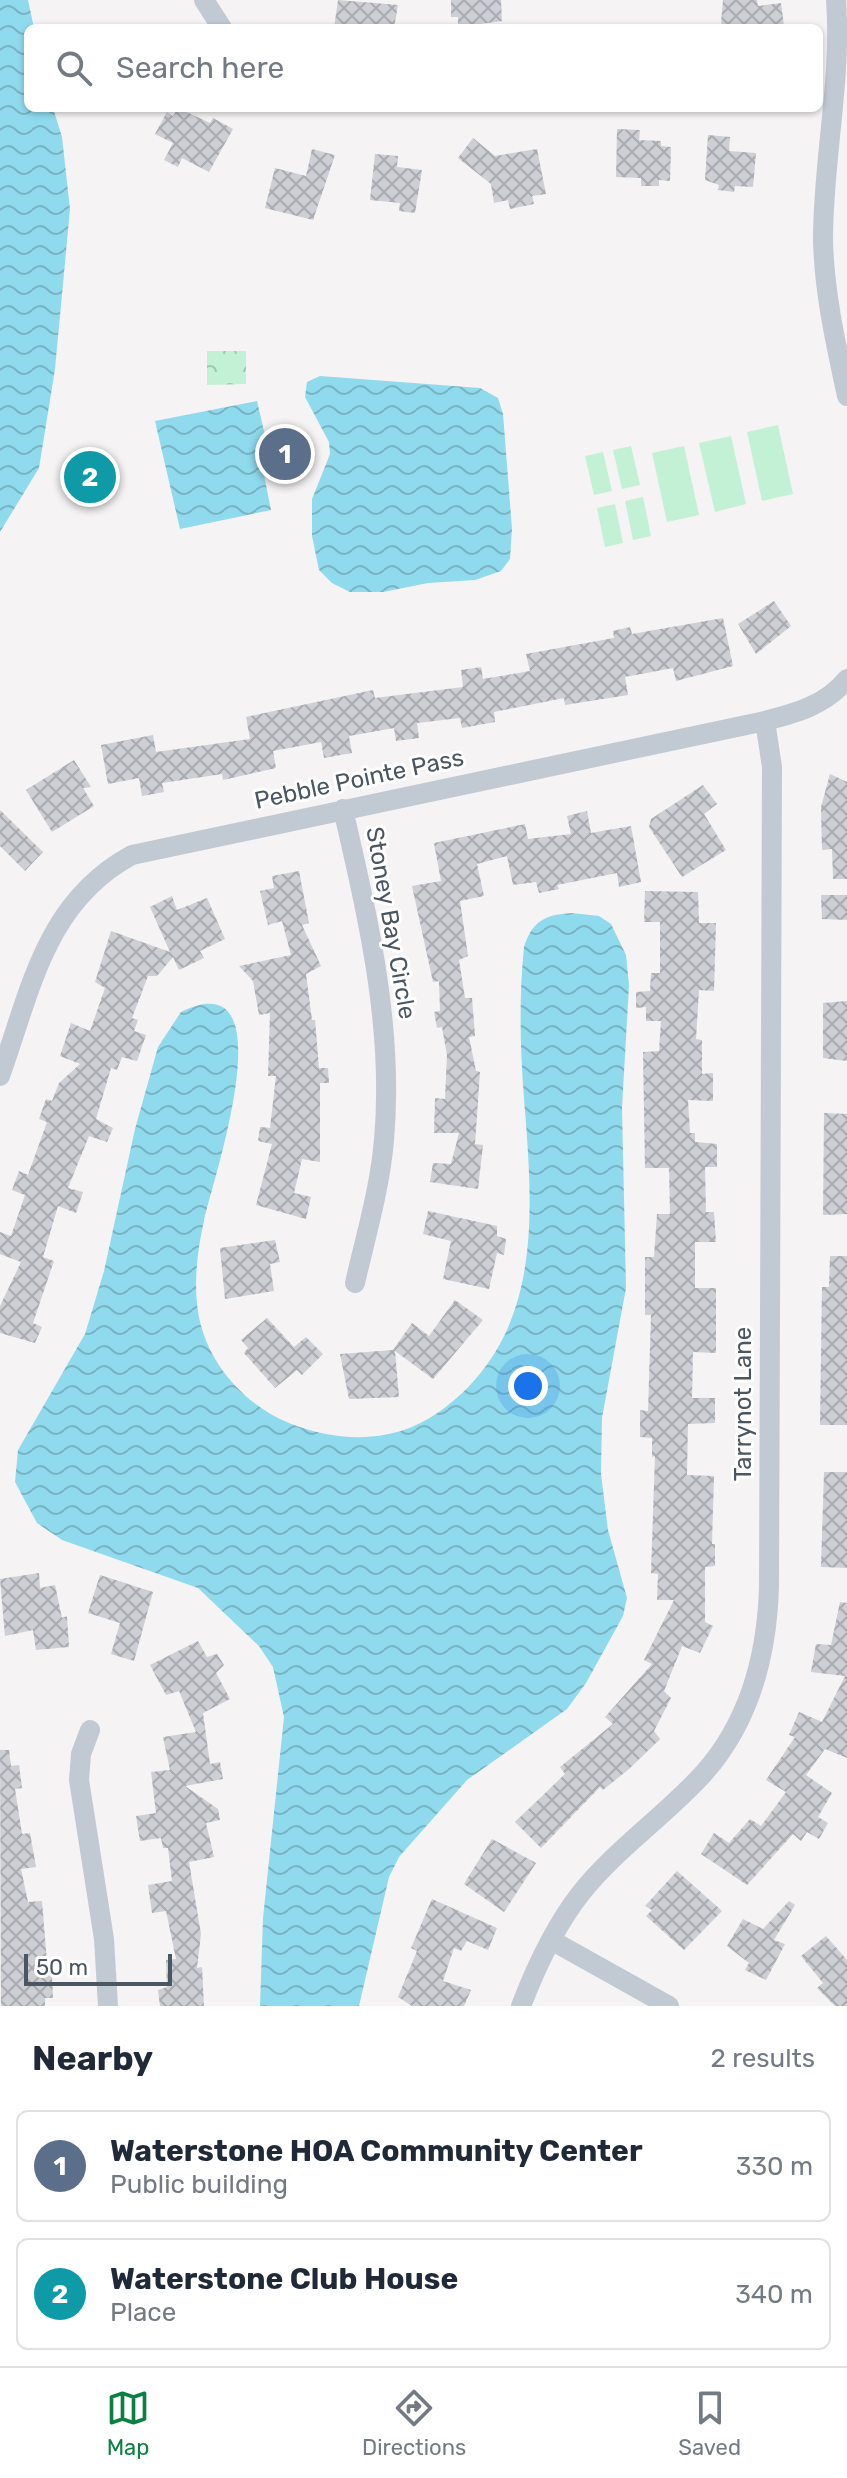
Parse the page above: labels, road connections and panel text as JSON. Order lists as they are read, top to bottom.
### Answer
{
  "streets": {
    "street": ["Pebble Pointe Pass", "Stoney Bay Circle", "Tarrynot Lane"]
  },
  "crossings": [
    ["Pebble Pointe Pass", "Stoney Bay Circle"],
    ["Pebble Pointe Pass", "Tarrynot Lane"]
  ],
  "scale_bar": "50 m",
  "page": {
    "search": "Search here",
    "pins": ["1", "2"],
    "scale": "50 m",
    "heading": ["Nearby", "2 results"],
    "list": [
      {
        "mark": "1",
        "name": "Waterstone HOA Community Center",
        "note": "Public building",
        "value": "330 m"
      },
      {
        "mark": "2",
        "name": "Waterstone Club House",
        "note": "Place",
        "value": "340 m"
      }
    ],
    "nav": ["Map", "Directions", "Saved"]
  }
}
